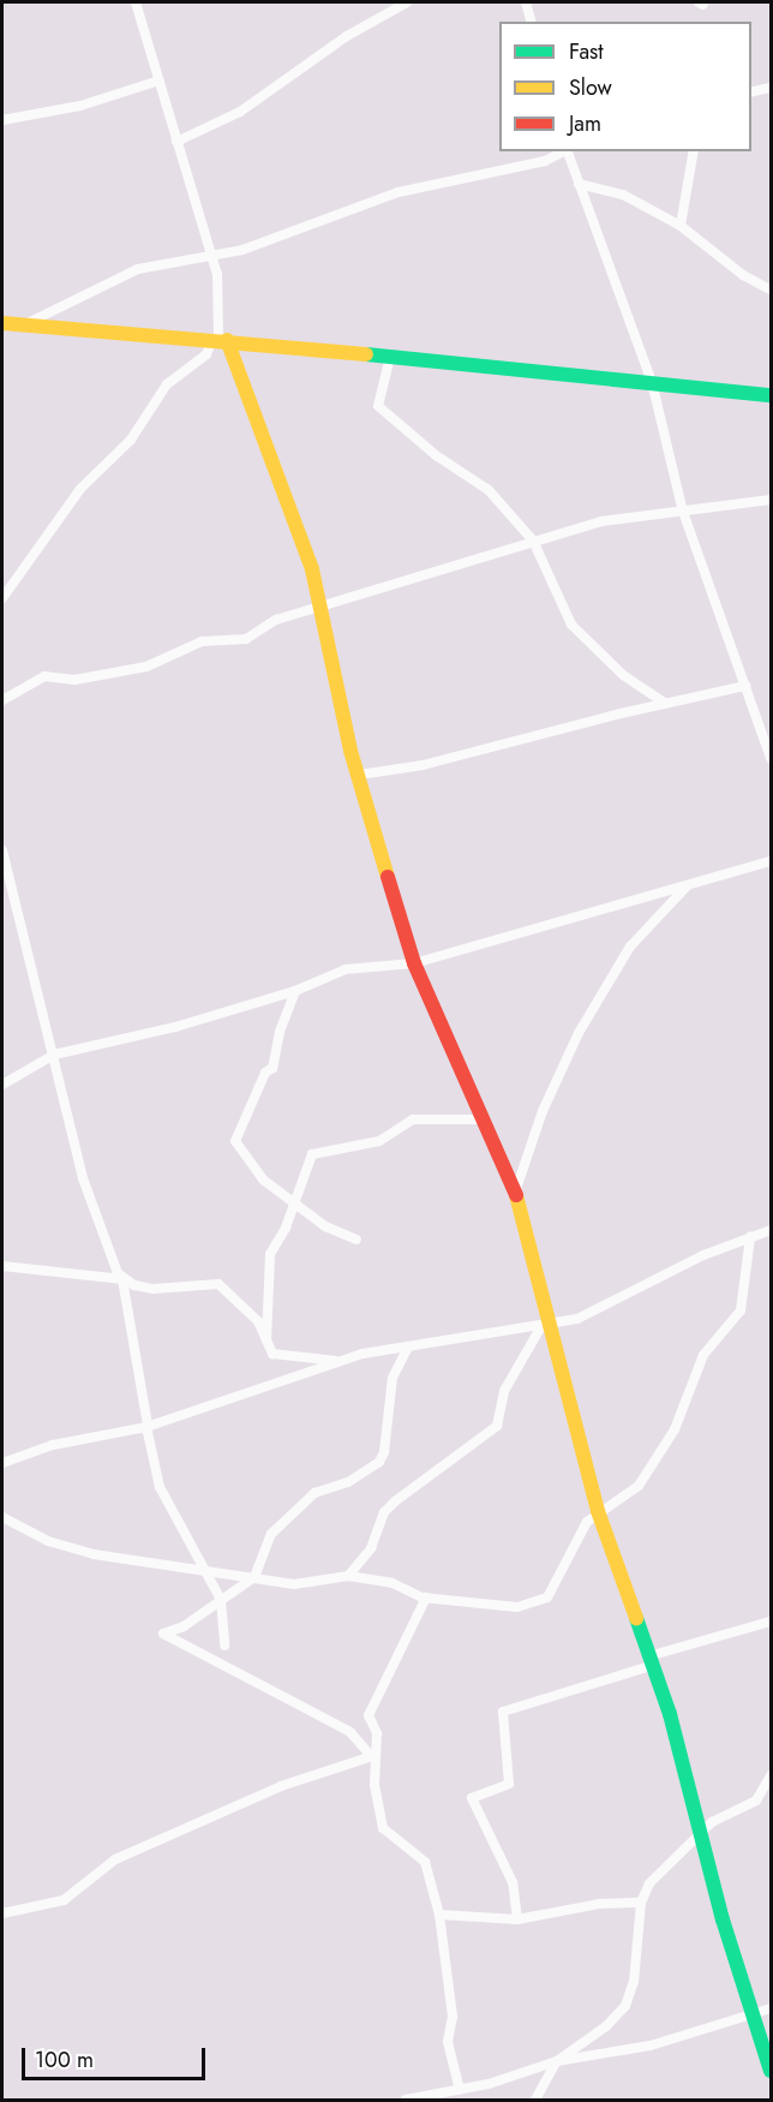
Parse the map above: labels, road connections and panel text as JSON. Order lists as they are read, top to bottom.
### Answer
{
  "legend": ["Fast", "Slow", "Jam"],
  "scale_bar": "100 m"
}
